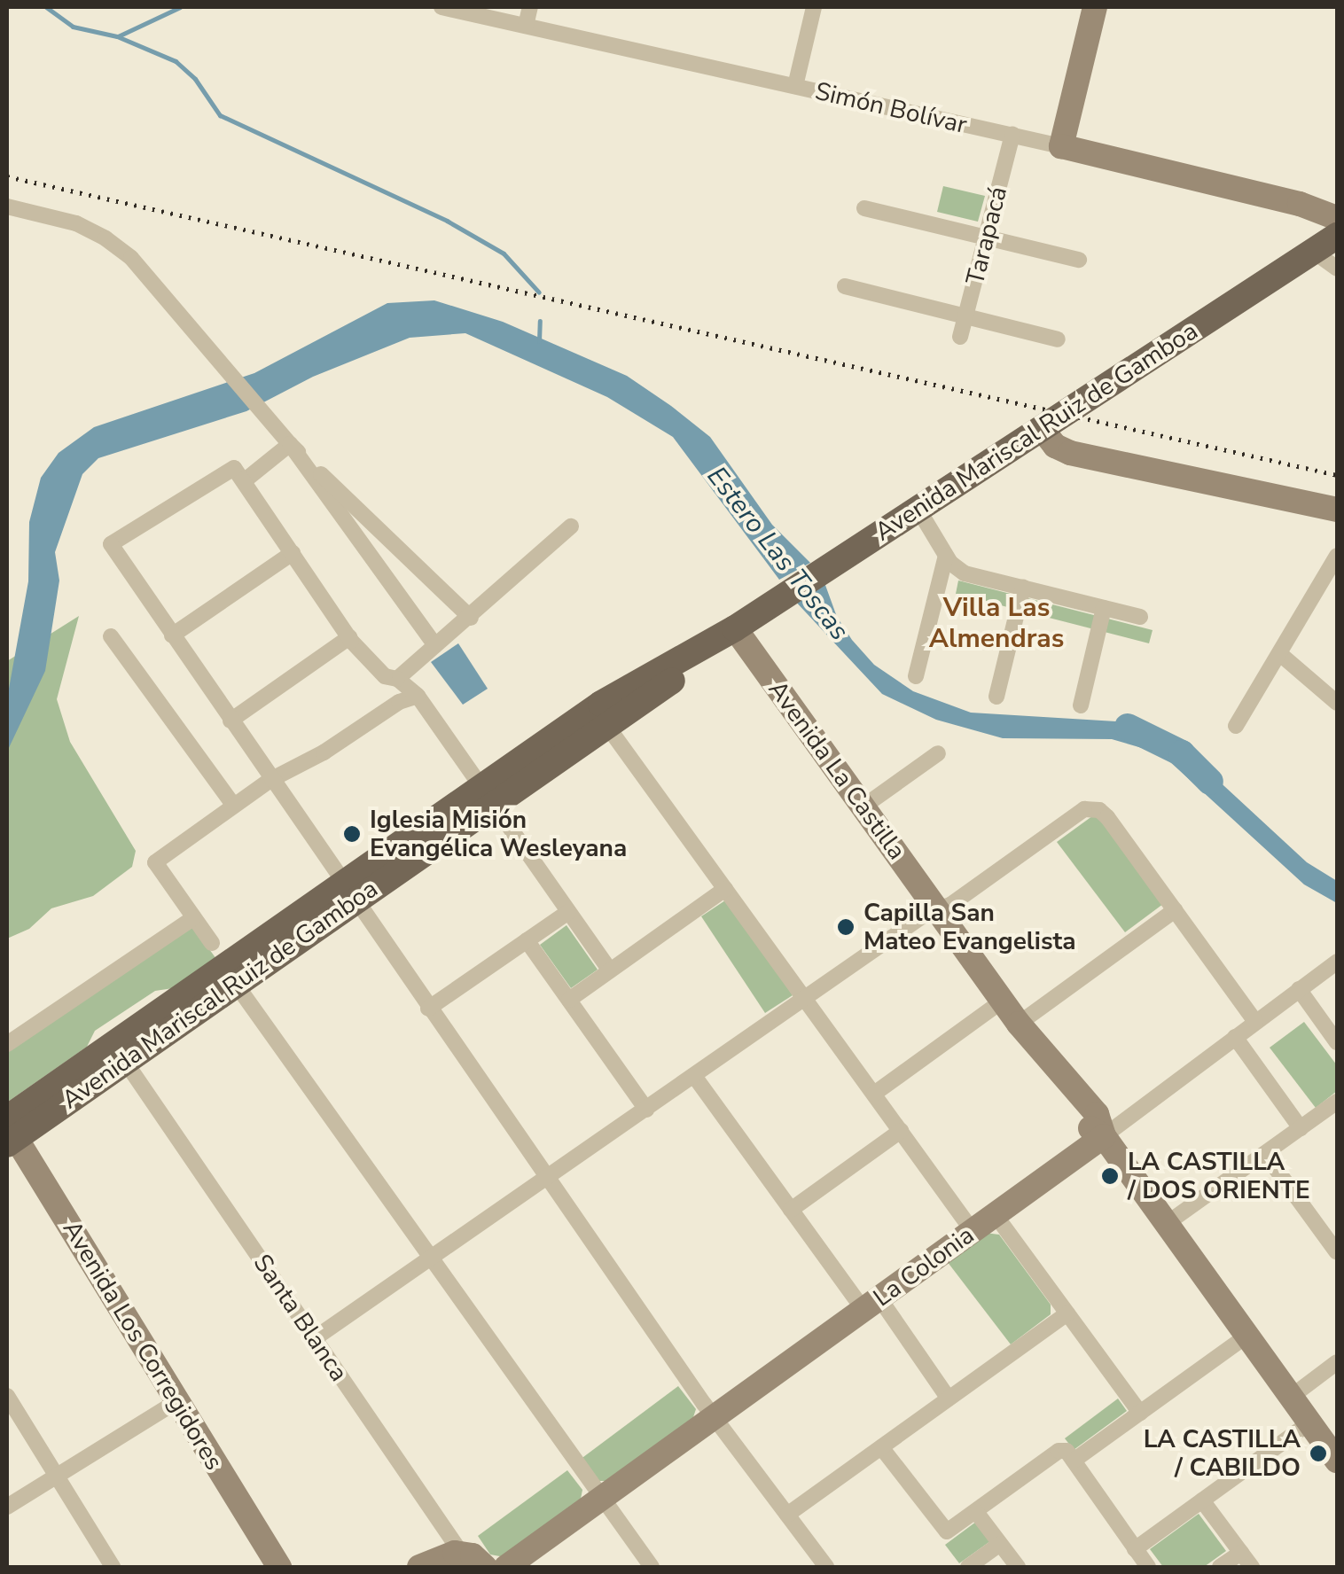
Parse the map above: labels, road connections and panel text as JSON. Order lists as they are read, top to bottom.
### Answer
{
  "streets": {
    "main road": ["Avenida Mariscal Ruiz de Gamboa"],
    "street": [
      "Simón Bolívar",
      "Tarapacá",
      "Avenida La Castilla",
      "La Colonia",
      "Santa Blanca",
      "Avenida Los Corregidores"
    ]
  },
  "crossings": [
    ["Simón Bolívar", "Tarapacá"],
    ["Simón Bolívar", "Avenida Mariscal Ruiz de Gamboa"],
    ["Avenida Mariscal Ruiz de Gamboa", "Avenida La Castilla"],
    ["Avenida Mariscal Ruiz de Gamboa", "Santa Blanca"],
    ["Avenida Mariscal Ruiz de Gamboa", "Avenida Los Corregidores"],
    ["Avenida La Castilla", "La Colonia"]
  ],
  "districts": ["Villa Las Almendras"],
  "water": ["Estero Las Toscas"],
  "places": [
    "Iglesia Misión Evangélica Wesleyana",
    "Capilla San Mateo Evangelista",
    "LA CASTILLA / DOS ORIENTE",
    "LA CASTILLA / CABILDO"
  ]
}
